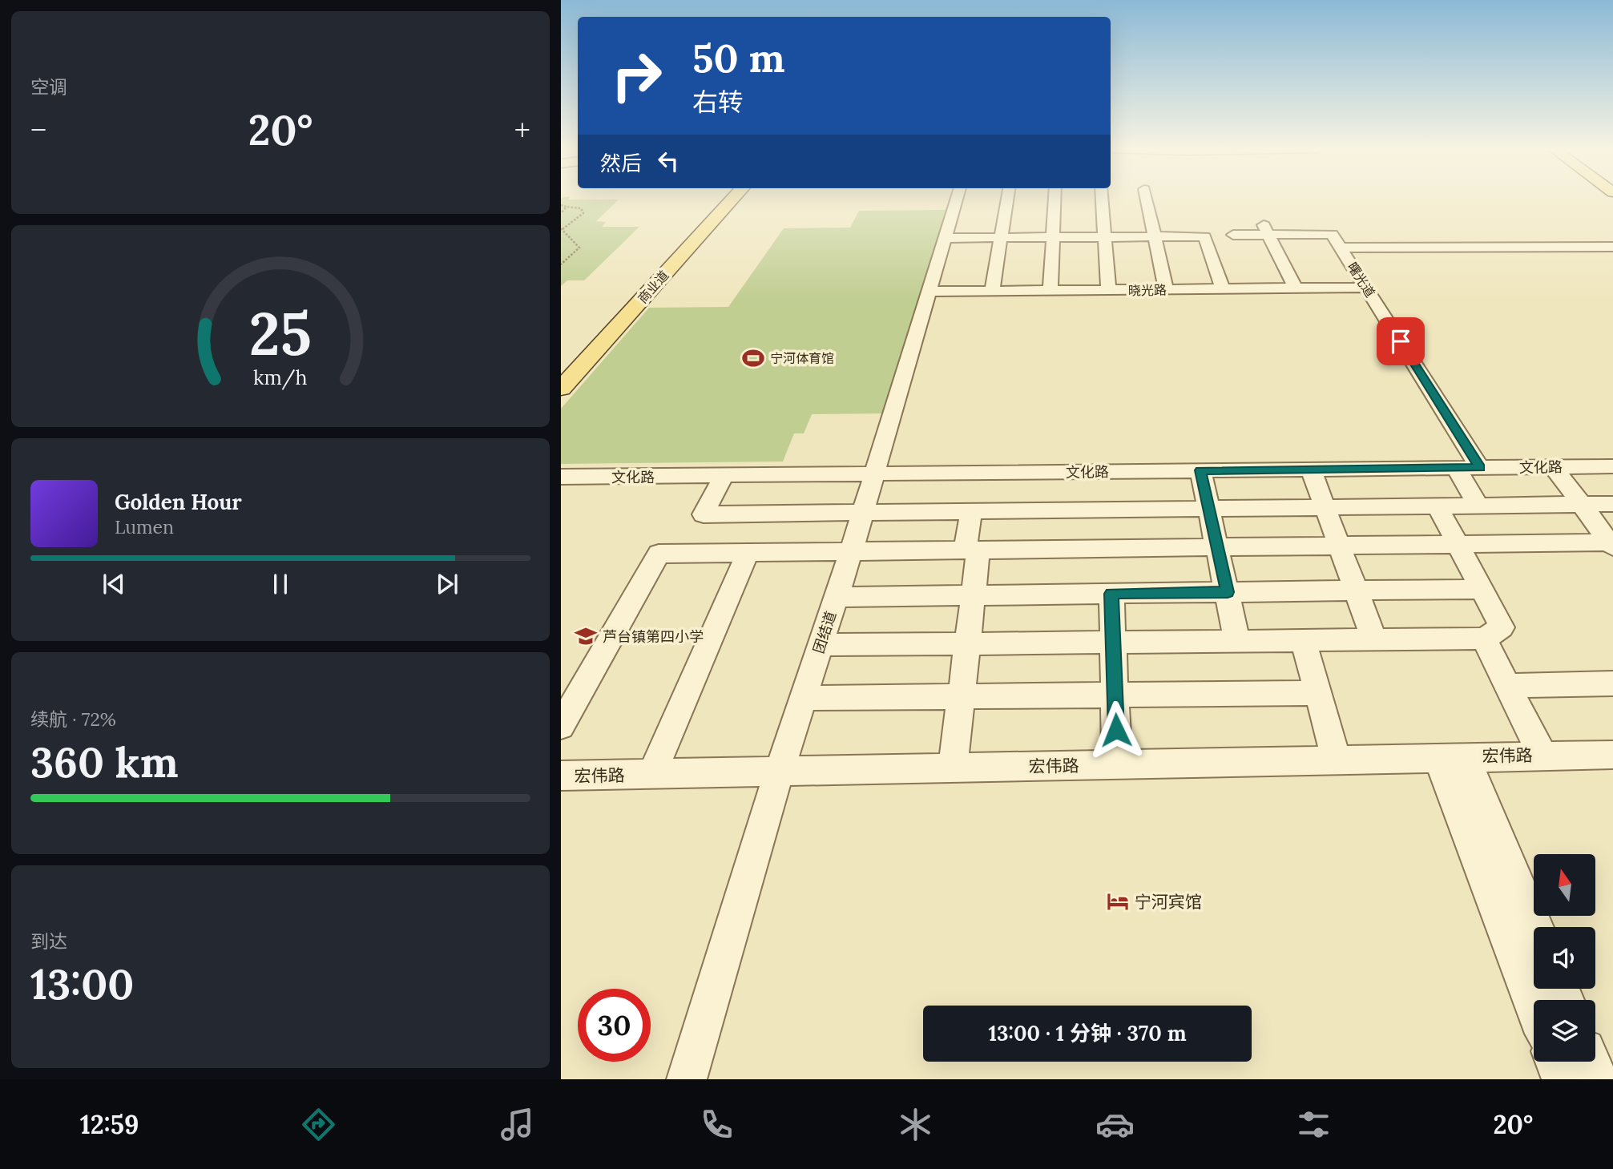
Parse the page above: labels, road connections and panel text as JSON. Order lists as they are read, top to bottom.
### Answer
{
  "streets": {
    "main road": ["商业道"],
    "street": [
      "曙光道",
      "晓光路",
      "文化路",
      "团结道",
      "宏伟路"
    ]
  },
  "crossings": [
    ["曙光道", "晓光路"],
    ["曙光道", "文化路"],
    ["晓光路", "团结道"],
    ["文化路", "团结道"],
    ["团结道", "宏伟路"]
  ],
  "places": {
    "sports": ["宁河体育馆"],
    "school or university": ["芦台镇第四小学"],
    "hotel": ["宁河宾馆"]
  },
  "north": "top",
  "page": {
    "tile": [
      "空调",
      ["续航 · 72%", "360 km"],
      ["到达", "13:00"]
    ],
    "turn": ["50 m", "右转"],
    "heat": ["−", "20°", "+"],
    "then": "然后",
    "song": ["Golden Hour", "Lumen"],
    "limit": "30",
    "trip": "13:00 · 1 分钟 · 370 m",
    "tabs": ["12:59", "20°"],
    "gauge": ["25", "km/h"]
  }
}
